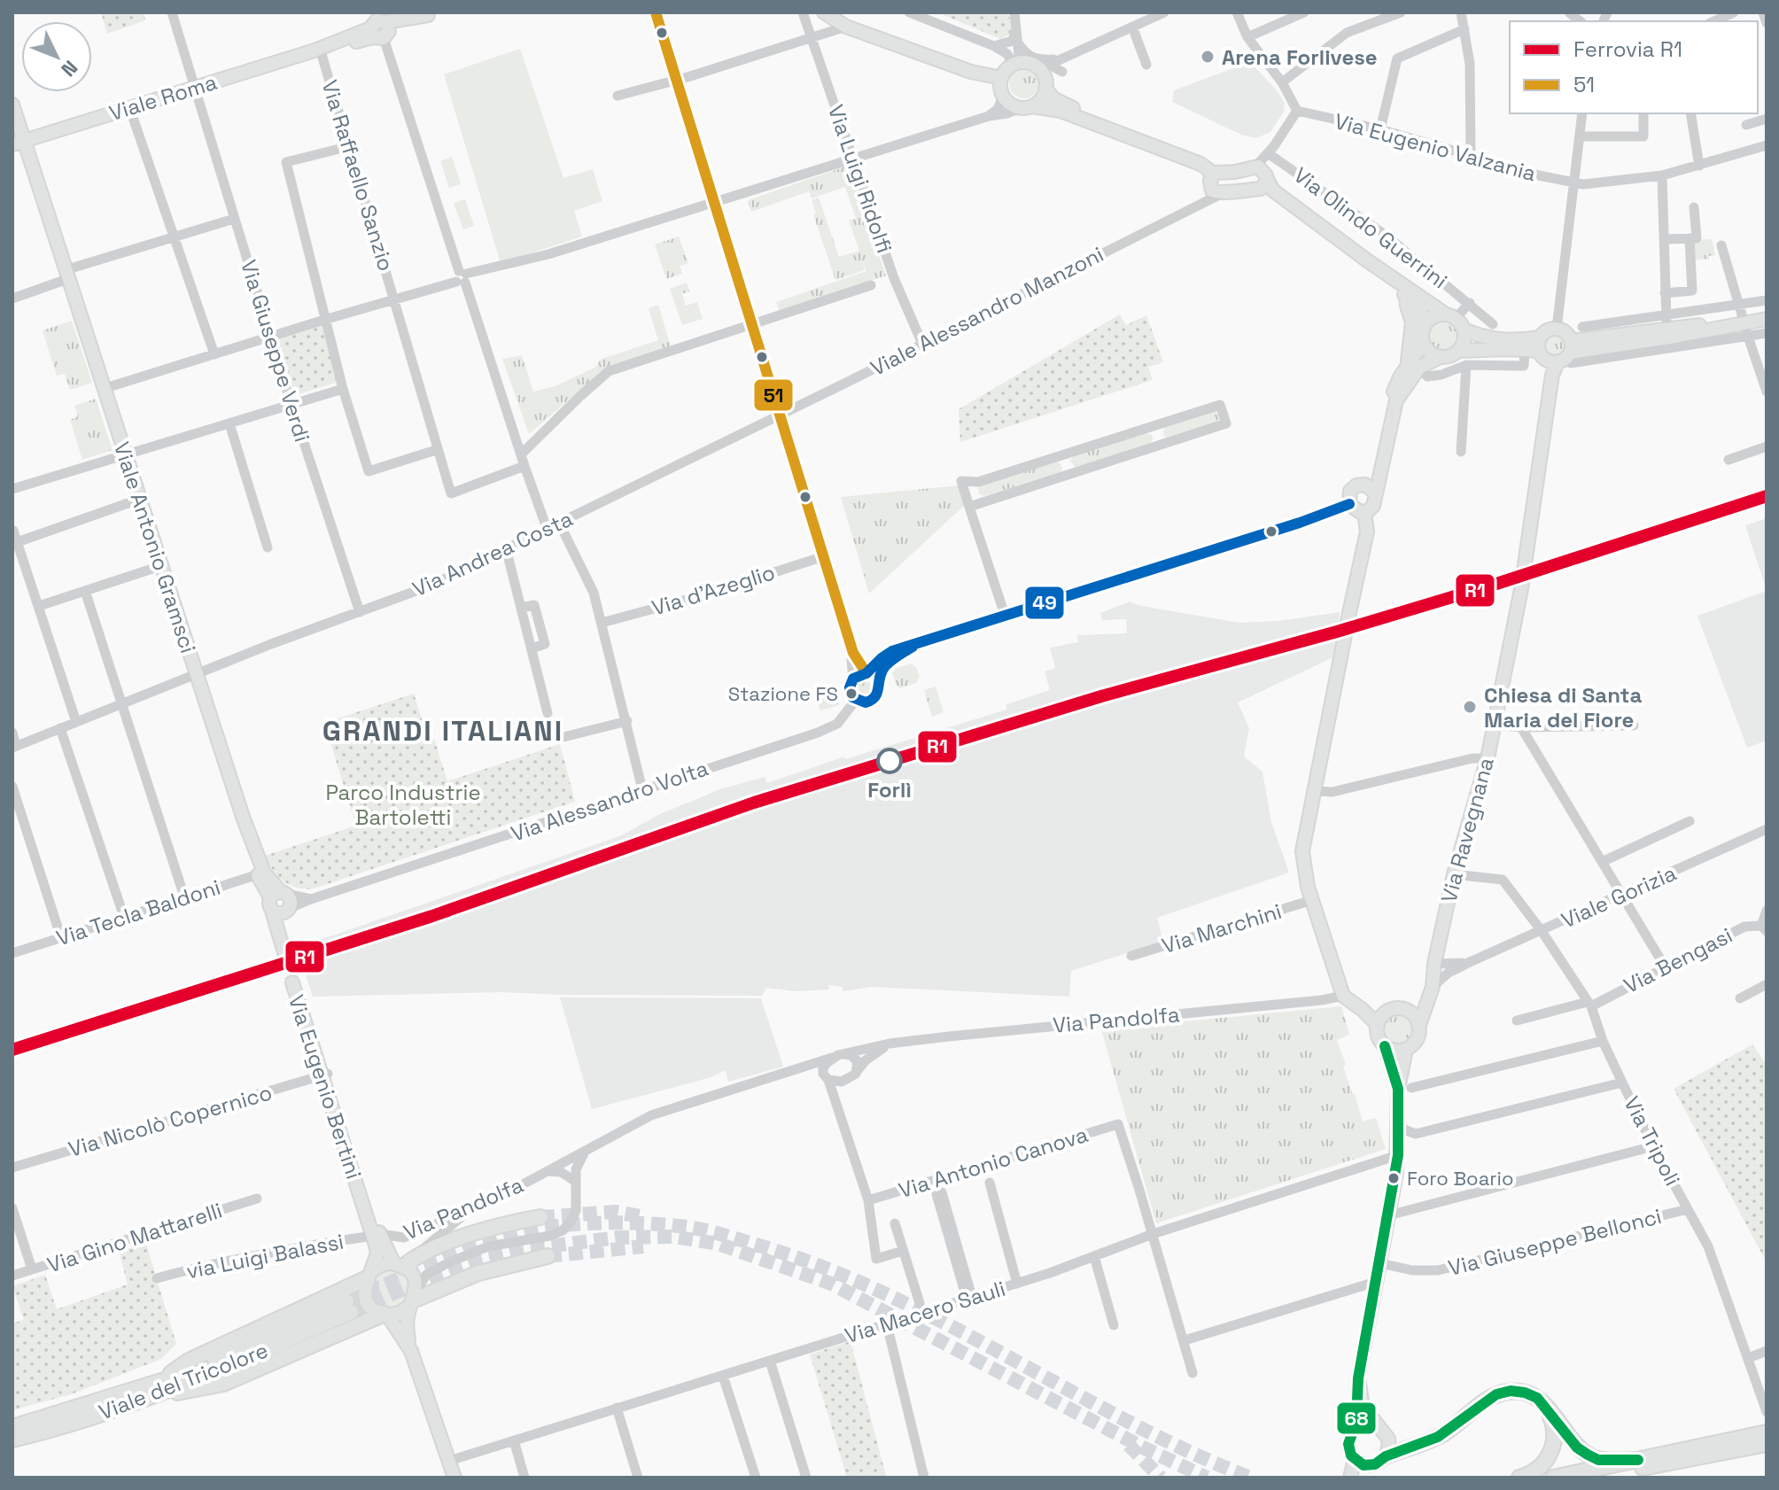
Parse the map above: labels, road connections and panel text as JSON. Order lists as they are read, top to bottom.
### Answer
{
  "streets": {
    "highway": ["Viale del Tricolore"],
    "main road": [
      "Viale Roma",
      "Viale Antonio Gramsci",
      "Via Ravegnana",
      "Via Eugenio Bertini"
    ],
    "street": [
      "Via Eugenio Valzania",
      "Via Raffaello Sanzio",
      "Via Luigi Ridolfi",
      "Via Olindo Guerrini",
      "Viale Alessandro Manzoni",
      "Via Giuseppe Verdi",
      "Via Andrea Costa",
      "Via d'Azeglio",
      "Via Alessandro Volta",
      "Viale Gorizia",
      "Via Tecla Baldoni",
      "Via Marchini",
      "Via Bengasi",
      "Via Pandolfa",
      "Via Nicolò Copernico",
      "Via Tripoli",
      "Via Antonio Canova",
      "Via Gino Mattarelli",
      "Via Giuseppe Bellonci",
      "via Luigi Balassi",
      "Via Macero Sauli"
    ]
  },
  "crossings": [
    ["Viale Roma", "Via Raffaello Sanzio"],
    ["Viale Roma", "Via Giuseppe Verdi"],
    ["Viale Roma", "Viale Antonio Gramsci"],
    ["Via Luigi Ridolfi", "Viale Alessandro Manzoni"],
    ["Viale Alessandro Manzoni", "Via Andrea Costa"],
    ["Via Giuseppe Verdi", "Via Andrea Costa"],
    ["Viale Antonio Gramsci", "Via Andrea Costa"],
    ["Viale Antonio Gramsci", "Via Alessandro Volta"],
    ["Viale Antonio Gramsci", "Via Tecla Baldoni"],
    ["Via Ravegnana", "Viale Gorizia"],
    ["Via Ravegnana", "Via Tripoli"],
    ["Viale Gorizia", "Via Tripoli"],
    ["Via Bengasi", "Via Tripoli"],
    ["Via Pandolfa", "Via Eugenio Bertini"],
    ["Via Pandolfa", "via Luigi Balassi"],
    ["Via Eugenio Bertini", "Via Nicolò Copernico"],
    ["Via Eugenio Bertini", "via Luigi Balassi"],
    ["Via Eugenio Bertini", "Via Macero Sauli"],
    ["Via Tripoli", "Via Giuseppe Bellonci"],
    ["Via Antonio Canova", "Via Macero Sauli"]
  ],
  "districts": ["GRANDI ITALIANI"],
  "parks": ["Parco Industrie Bartoletti"],
  "places": [
    "Arena Forlivese",
    "Stazione FS",
    "Chiesa di Santa Maria del Fiore",
    "Forlì",
    "Foro Boario"
  ],
  "lines": [
    "transit line 51",
    "rail line R1",
    "transit line 49",
    "transit line 68"
  ],
  "legend": ["Ferrovia R1", "51"],
  "north": "bottom right"
}
